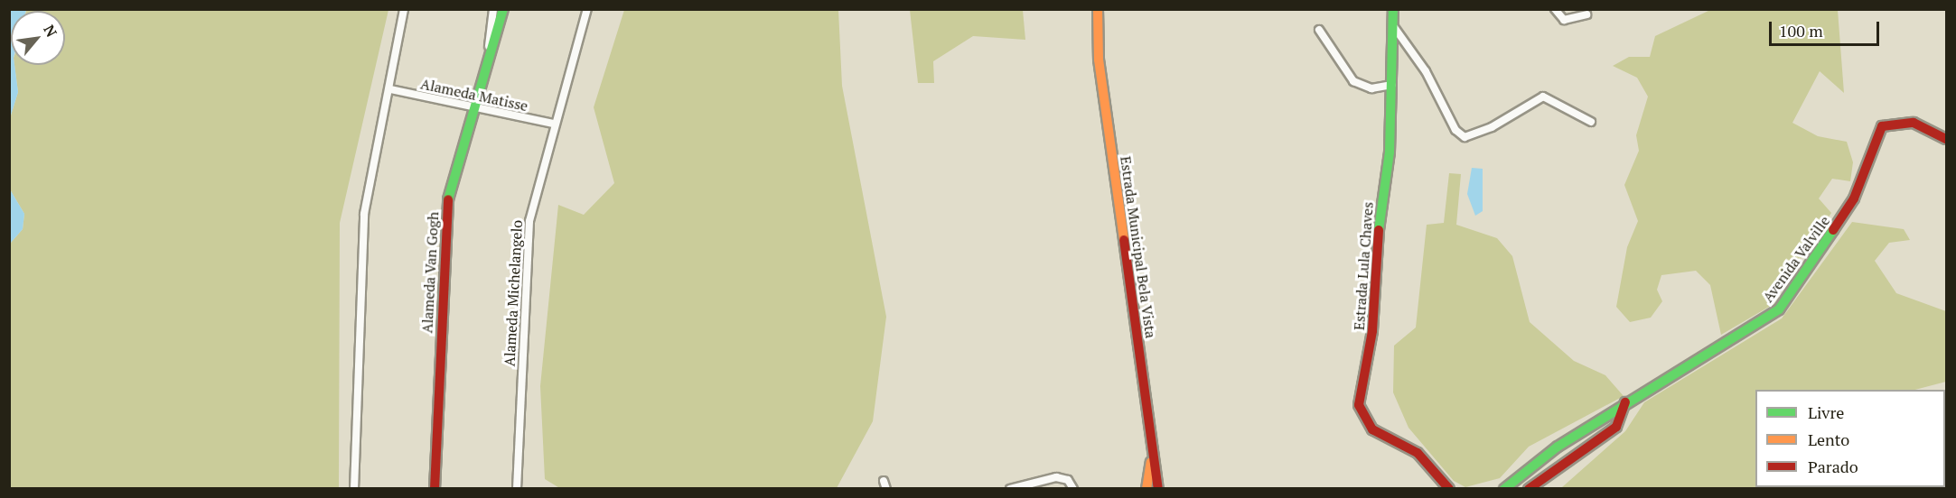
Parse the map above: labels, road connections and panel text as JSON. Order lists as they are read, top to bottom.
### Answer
{
  "streets": {
    "main road": [
      "Estrada Municipal Bela Vista",
      "Avenida Valville",
      "Estrada Lula Chaves",
      "Alameda Van Gogh"
    ],
    "street": ["Alameda Matisse", "Alameda Michelangelo"]
  },
  "crossings": [
    ["Alameda Matisse", "Alameda Van Gogh"],
    ["Alameda Matisse", "Alameda Michelangelo"]
  ],
  "legend": ["Livre", "Lento", "Parado"],
  "scale_bar": "100 m",
  "north": "top right"
}
